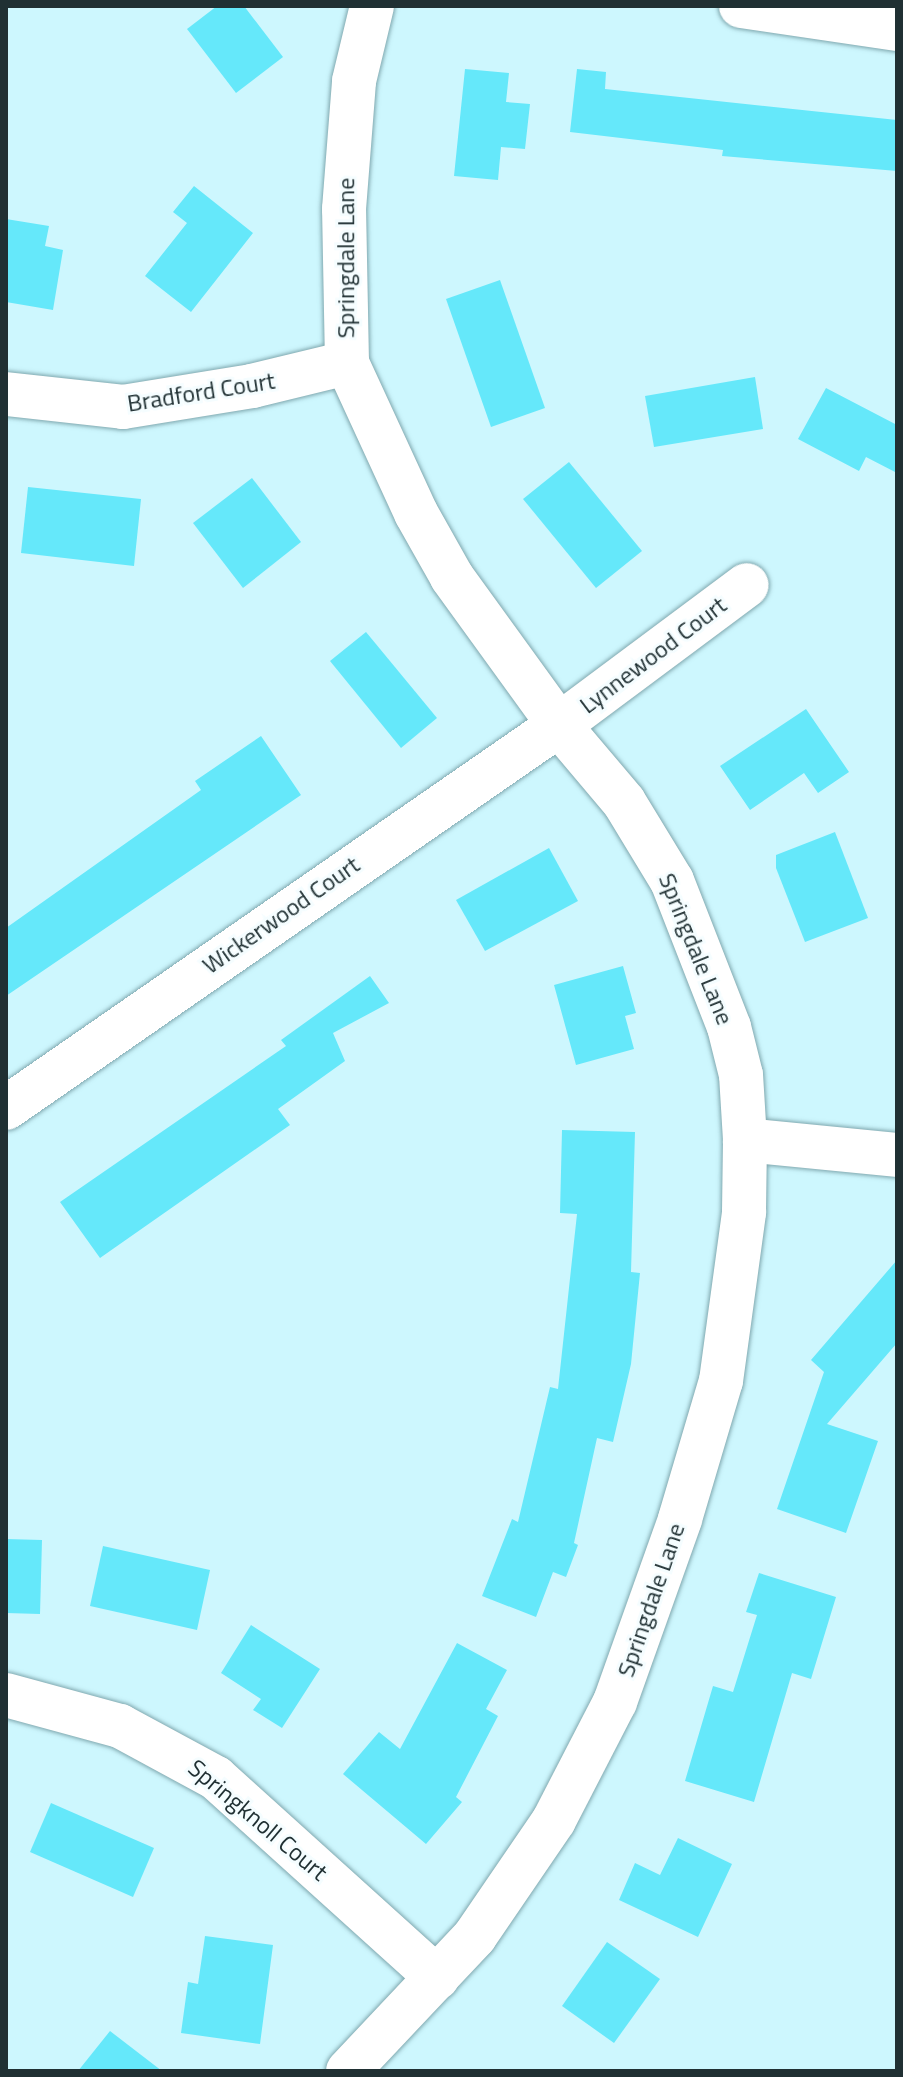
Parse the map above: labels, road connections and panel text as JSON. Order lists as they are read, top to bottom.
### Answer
{
  "streets": {
    "street": [
      "Springdale Lane",
      "Bradford Court",
      "Lynnewood Court",
      "Wickerwood Court",
      "Springknoll Court"
    ]
  },
  "crossings": [
    ["Springdale Lane", "Bradford Court"],
    ["Springdale Lane", "Lynnewood Court"],
    ["Springdale Lane", "Wickerwood Court"],
    ["Springdale Lane", "Springknoll Court"],
    ["Lynnewood Court", "Wickerwood Court"]
  ]
}
